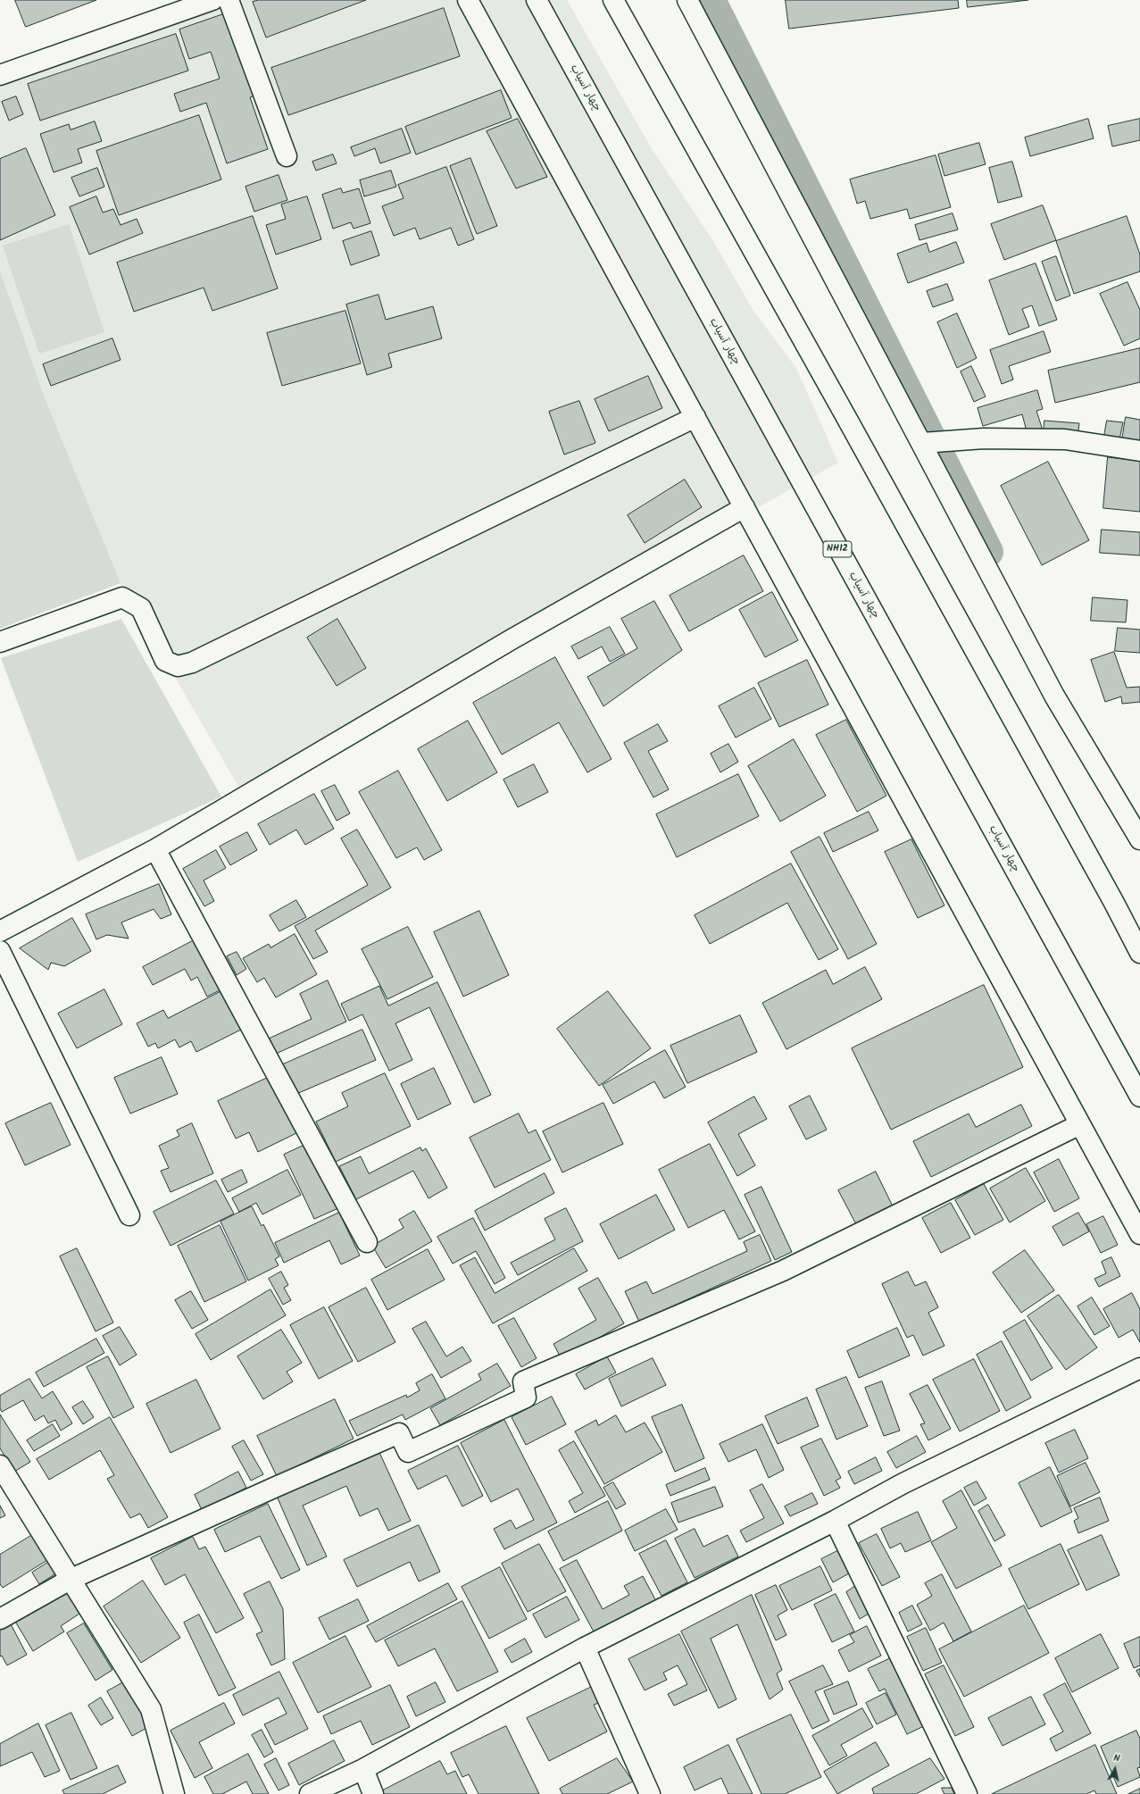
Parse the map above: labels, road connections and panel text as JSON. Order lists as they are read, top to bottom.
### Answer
{
  "streets": {
    "main road": ["چهار آسیاب", "NH12"]
  },
  "north": "top"
}
